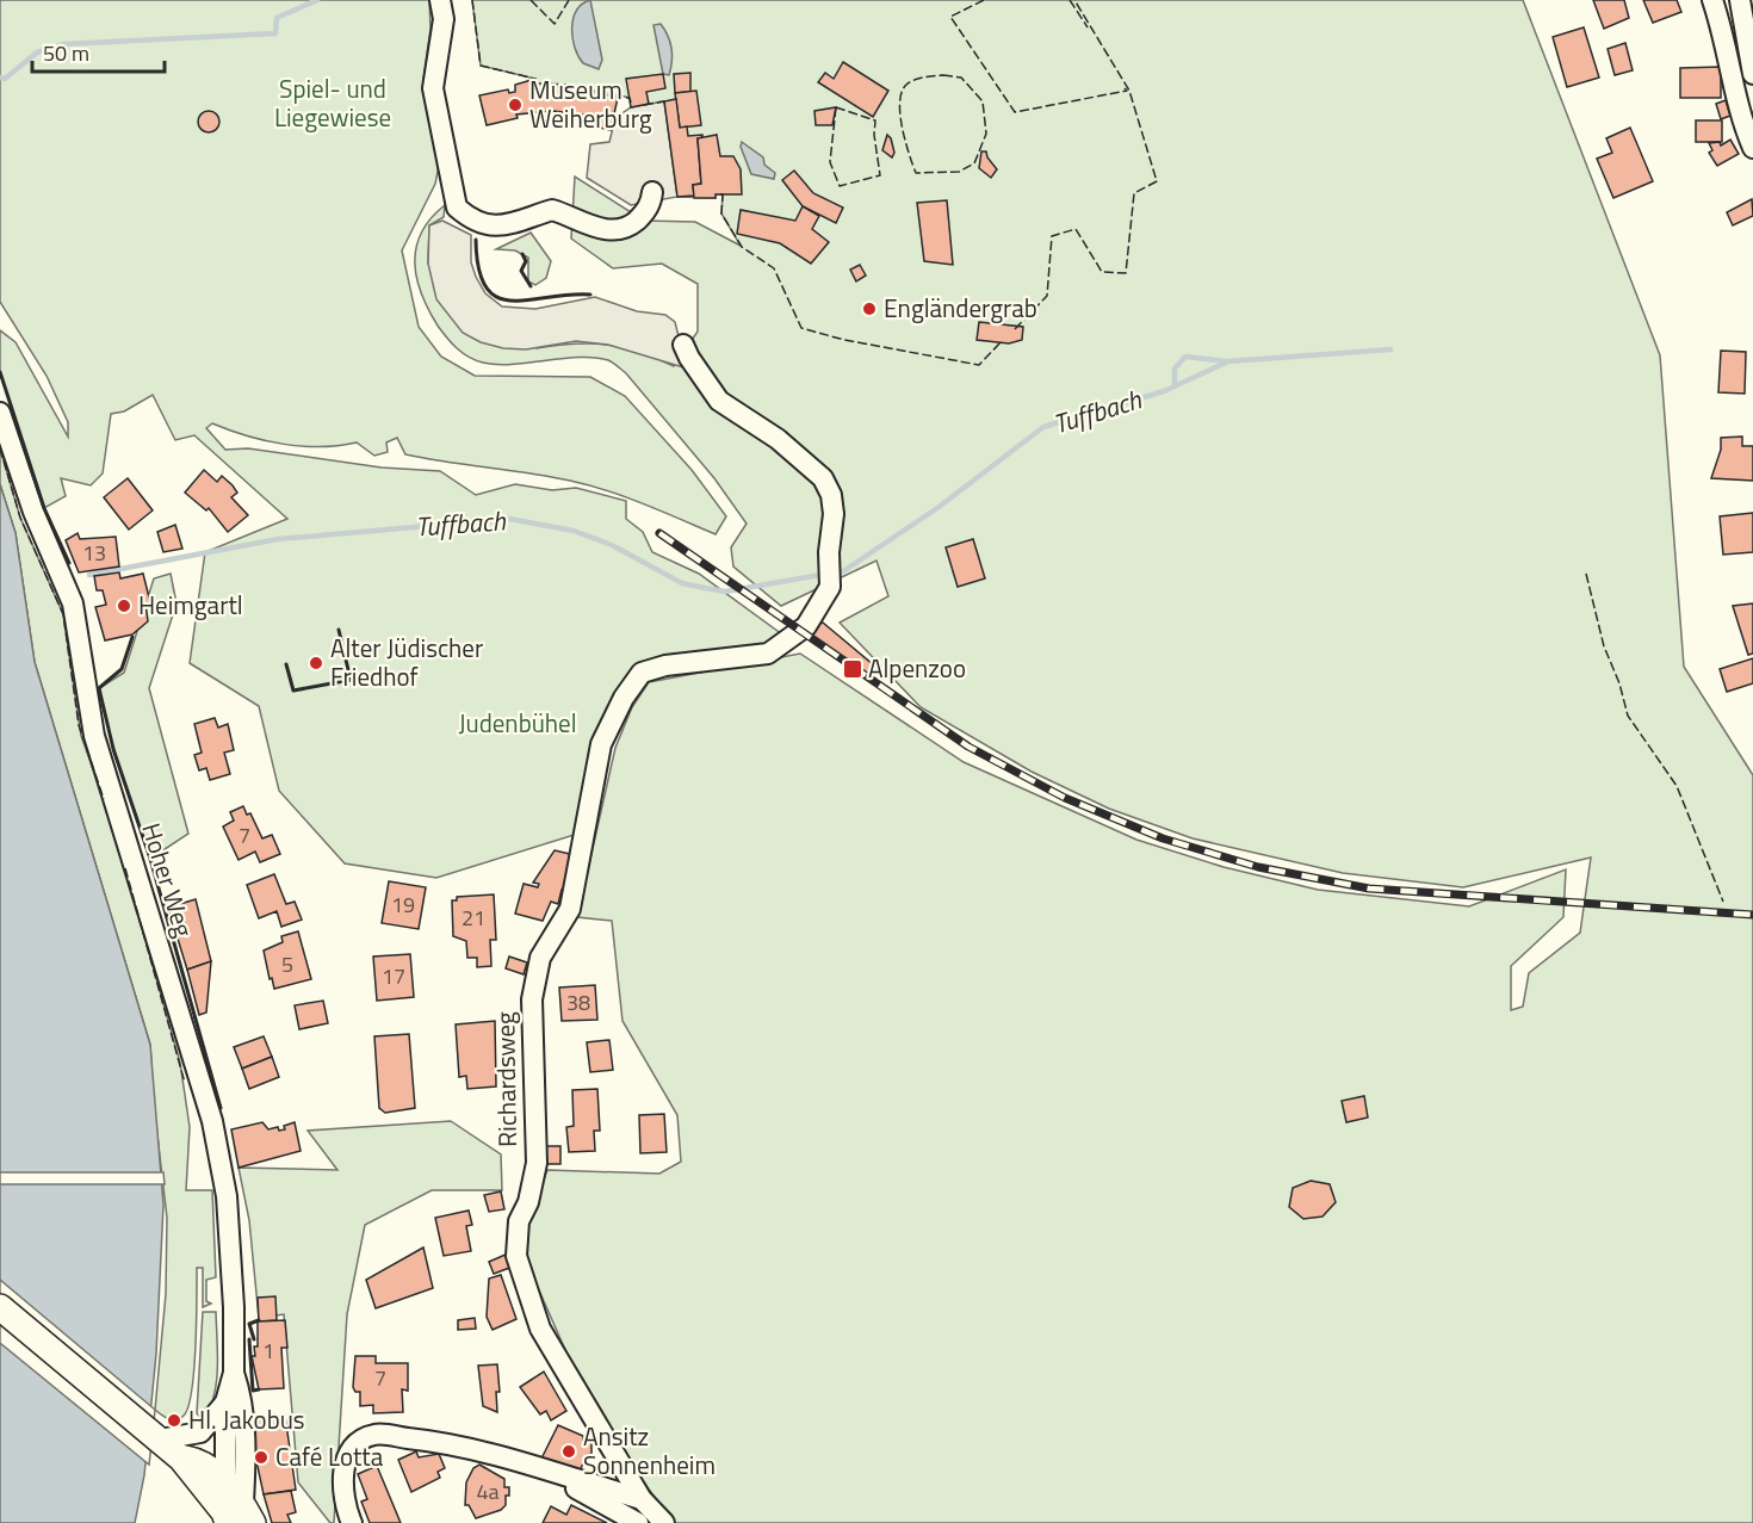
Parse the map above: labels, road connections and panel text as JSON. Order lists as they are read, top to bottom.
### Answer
{
  "streets": {
    "street": ["Hoher Weg", "Richardsweg"]
  },
  "water": ["Tuffbach"],
  "parks": ["Spiel- und Liegewiese", "Judenbühel"],
  "places": {
    "other": [
      "Museum Weiherburg",
      "Engländergrab",
      "Heimgartl",
      "Alter Jüdischer Friedhof",
      "Hl. Jakobus",
      "Ansitz Sonnenheim",
      "Café Lotta"
    ],
    "transit": ["Alpenzoo"]
  },
  "house_numbers": [
    "13",
    "7",
    "19",
    "21",
    "5",
    "17",
    "38",
    "1",
    "7",
    "4a"
  ],
  "scale_bar": "50 m"
}
